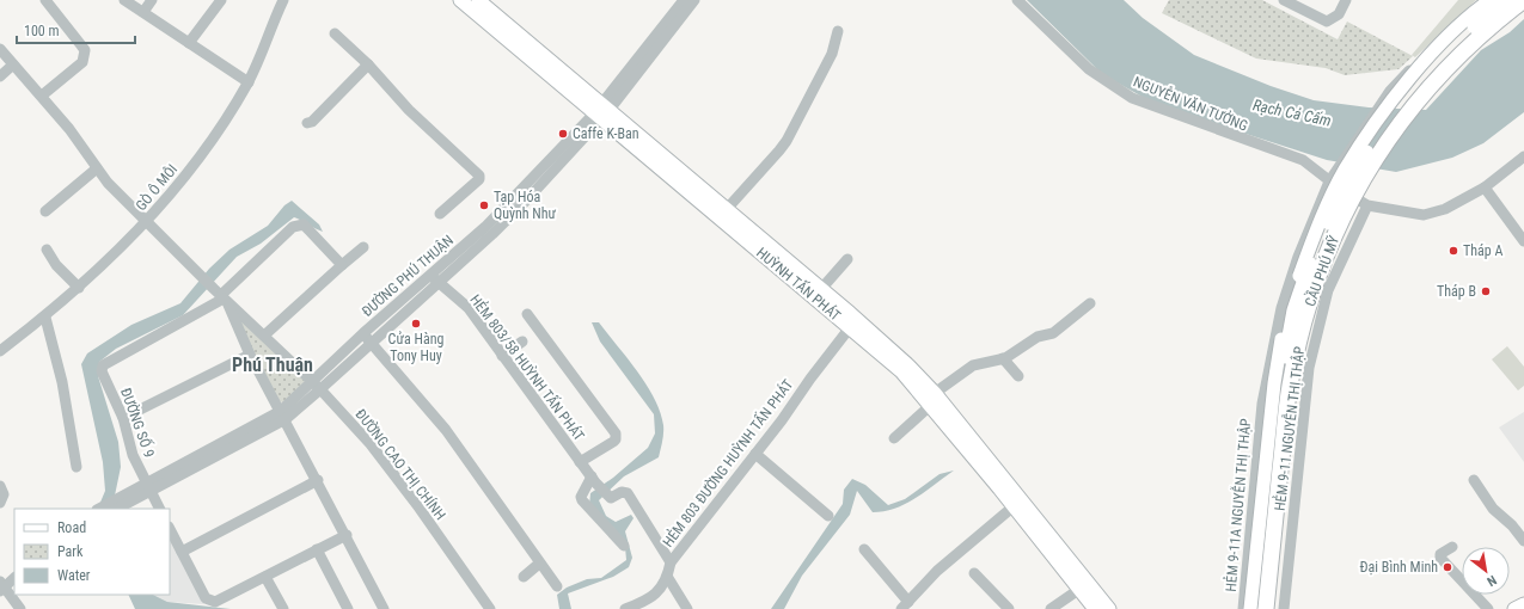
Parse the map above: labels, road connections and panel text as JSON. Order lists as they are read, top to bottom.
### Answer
{
  "streets": {
    "highway": ["CẦU PHÚ MỸ"],
    "main road": ["HUỲNH TẤN PHÁT"],
    "street": [
      "NGUYỄN VĂN TƯỞNG",
      "GÒ Ô MÔI",
      "ĐƯỜNG PHÚ THUẬN",
      "HẺM 803/58 HUỲNH TẤN PHÁT",
      "ĐƯỜNG SỐ 9",
      "HẺM 9-11 NGUYỄN THỊ THẬP",
      "HẺM 803 ĐƯỜNG HUỲNH TẤN PHÁT",
      "ĐƯỜNG CAO THỊ CHÍNH",
      "HẺM 9-11A NGUYỄN THỊ THẬP"
    ]
  },
  "crossings": [
    ["NGUYỄN VĂN TƯỞNG", "HẺM 9-11 NGUYỄN THỊ THẬP"],
    ["NGUYỄN VĂN TƯỞNG", "HẺM 9-11A NGUYỄN THỊ THẬP"],
    ["ĐƯỜNG PHÚ THUẬN", "HUỲNH TẤN PHÁT"],
    ["ĐƯỜNG PHÚ THUẬN", "HẺM 803/58 HUỲNH TẤN PHÁT"],
    ["ĐƯỜNG PHÚ THUẬN", "ĐƯỜNG SỐ 9"],
    ["ĐƯỜNG PHÚ THUẬN", "ĐƯỜNG CAO THỊ CHÍNH"],
    ["HUỲNH TẤN PHÁT", "HẺM 803 ĐƯỜNG HUỲNH TẤN PHÁT"],
    ["HẺM 803/58 HUỲNH TẤN PHÁT", "HẺM 803 ĐƯỜNG HUỲNH TẤN PHÁT"],
    ["ĐƯỜNG SỐ 9", "ĐƯỜNG CAO THỊ CHÍNH"]
  ],
  "districts": ["Phú Thuận"],
  "water": ["Rạch Cả Cấm"],
  "places": [
    "Caffe K-Ban",
    "Tạp Hóa Quỳnh Như",
    "Tháp A",
    "Tháp B",
    "Cửa Hàng Tony Huy",
    "Đại Bình Minh"
  ],
  "legend": ["Road", "Park", "Water"],
  "scale_bar": "100 m",
  "north": "bottom right"
}
